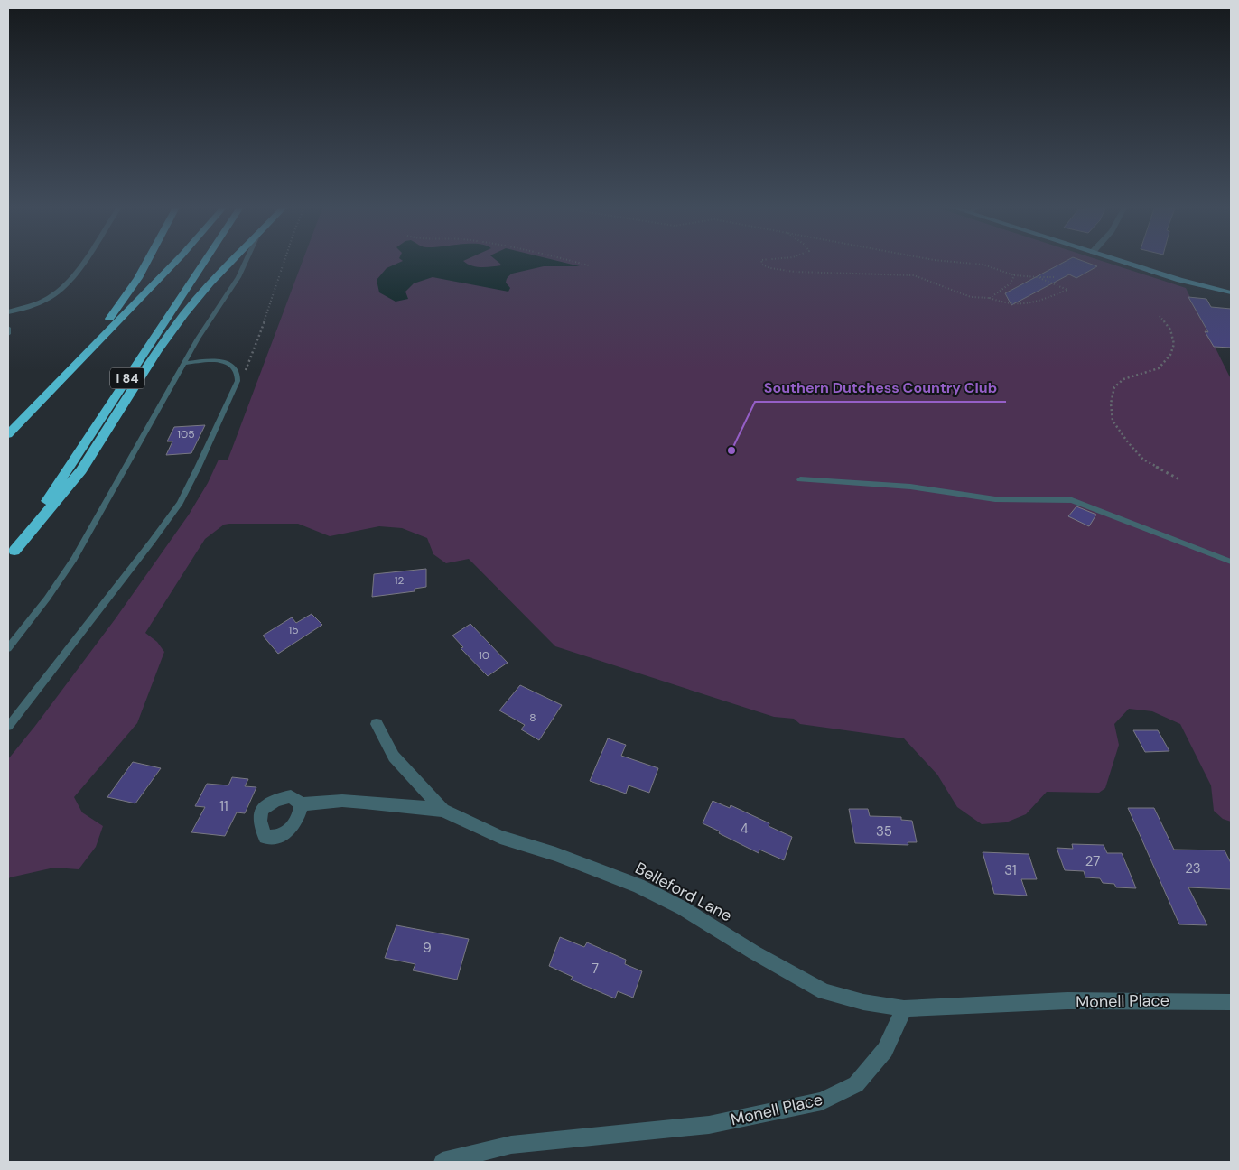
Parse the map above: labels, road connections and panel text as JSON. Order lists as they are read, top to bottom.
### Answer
{
  "streets": {
    "highway": ["I 84"],
    "street": ["Belleford Lane", "Monell Place"]
  },
  "crossings": [
    ["Belleford Lane", "Monell Place"]
  ],
  "places": ["Southern Dutchess Country Club"],
  "house_numbers": [
    "105",
    "12",
    "15",
    "10",
    "8",
    "11",
    "4",
    "35",
    "27",
    "23",
    "31",
    "9",
    "7"
  ]
}
